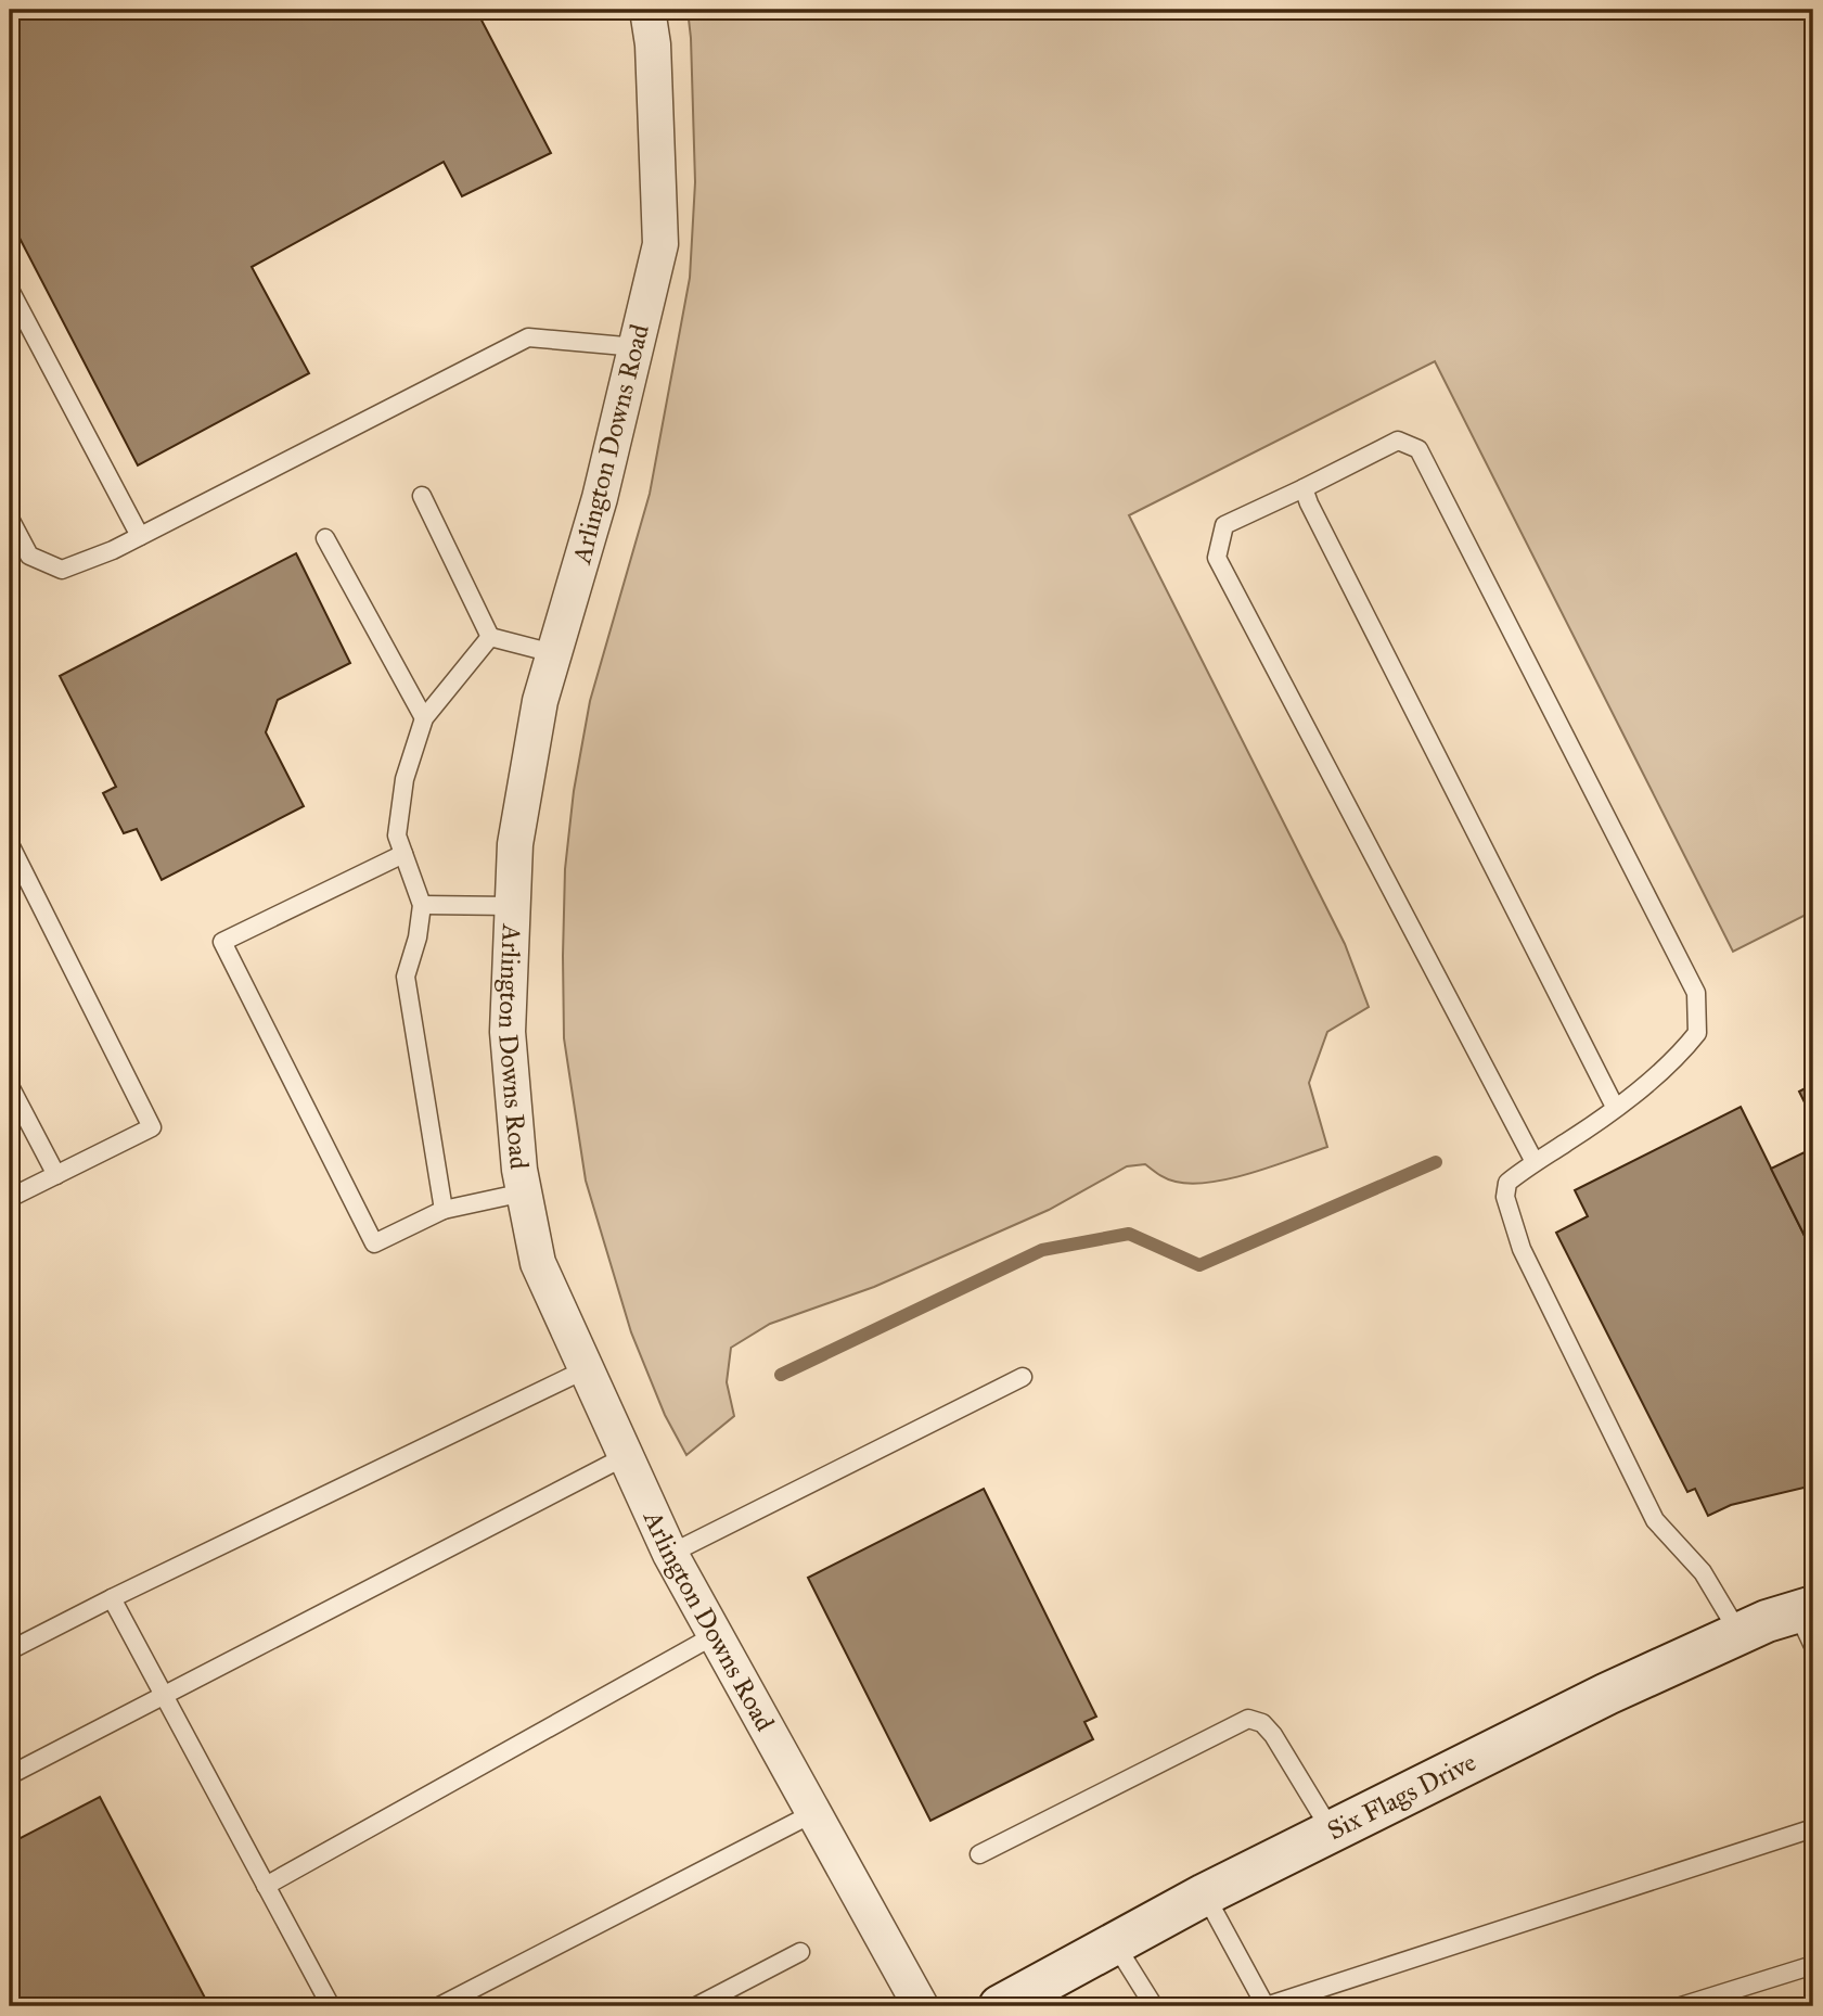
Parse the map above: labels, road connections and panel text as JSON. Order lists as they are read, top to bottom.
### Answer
{
  "streets": {
    "street": ["Arlington Downs Road", "Six Flags Drive"]
  }
}
